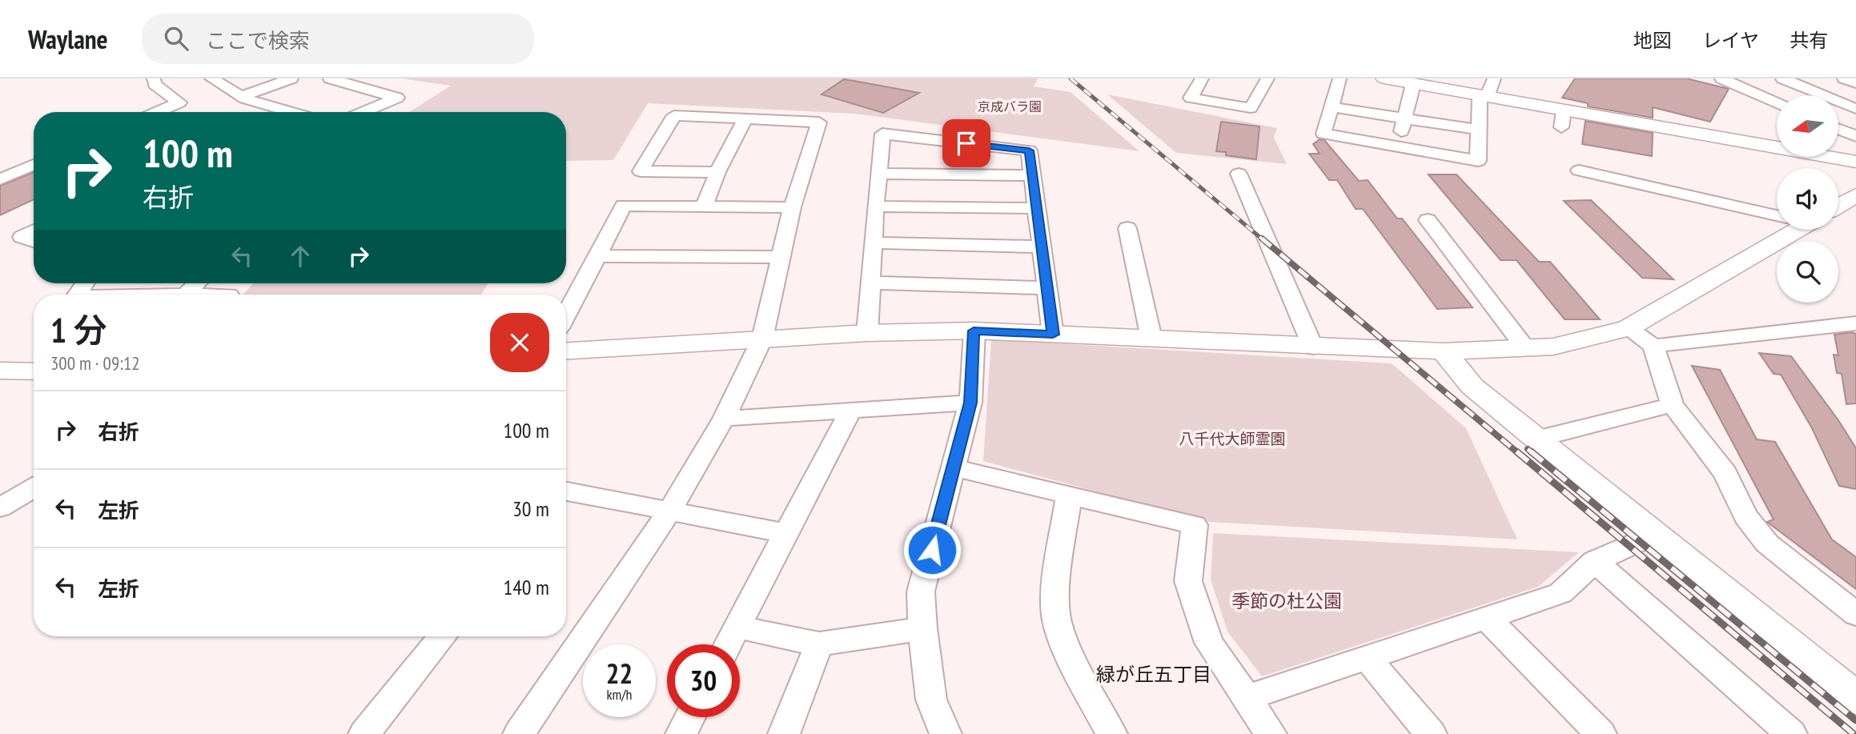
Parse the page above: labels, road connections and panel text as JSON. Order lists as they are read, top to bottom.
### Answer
{
  "districts": ["緑が丘五丁目"],
  "parks": ["京成バラ園", "八千代大師霊園", "季節の杜公園"],
  "north": "left",
  "page": {
    "header": "Waylane",
    "search": "ここで検索",
    "nav": ["地図", "レイヤ", "共有"],
    "turn": ["100 m", "右折"],
    "heading": ["1 分", "300 m · 09:12"],
    "list": [
      {
        "name": "右折",
        "value": "100 m"
      },
      {
        "name": "左折",
        "value": "30 m"
      },
      {
        "name": "左折",
        "value": "140 m"
      }
    ],
    "speed": "22 km/h",
    "limit": "30"
  }
}
